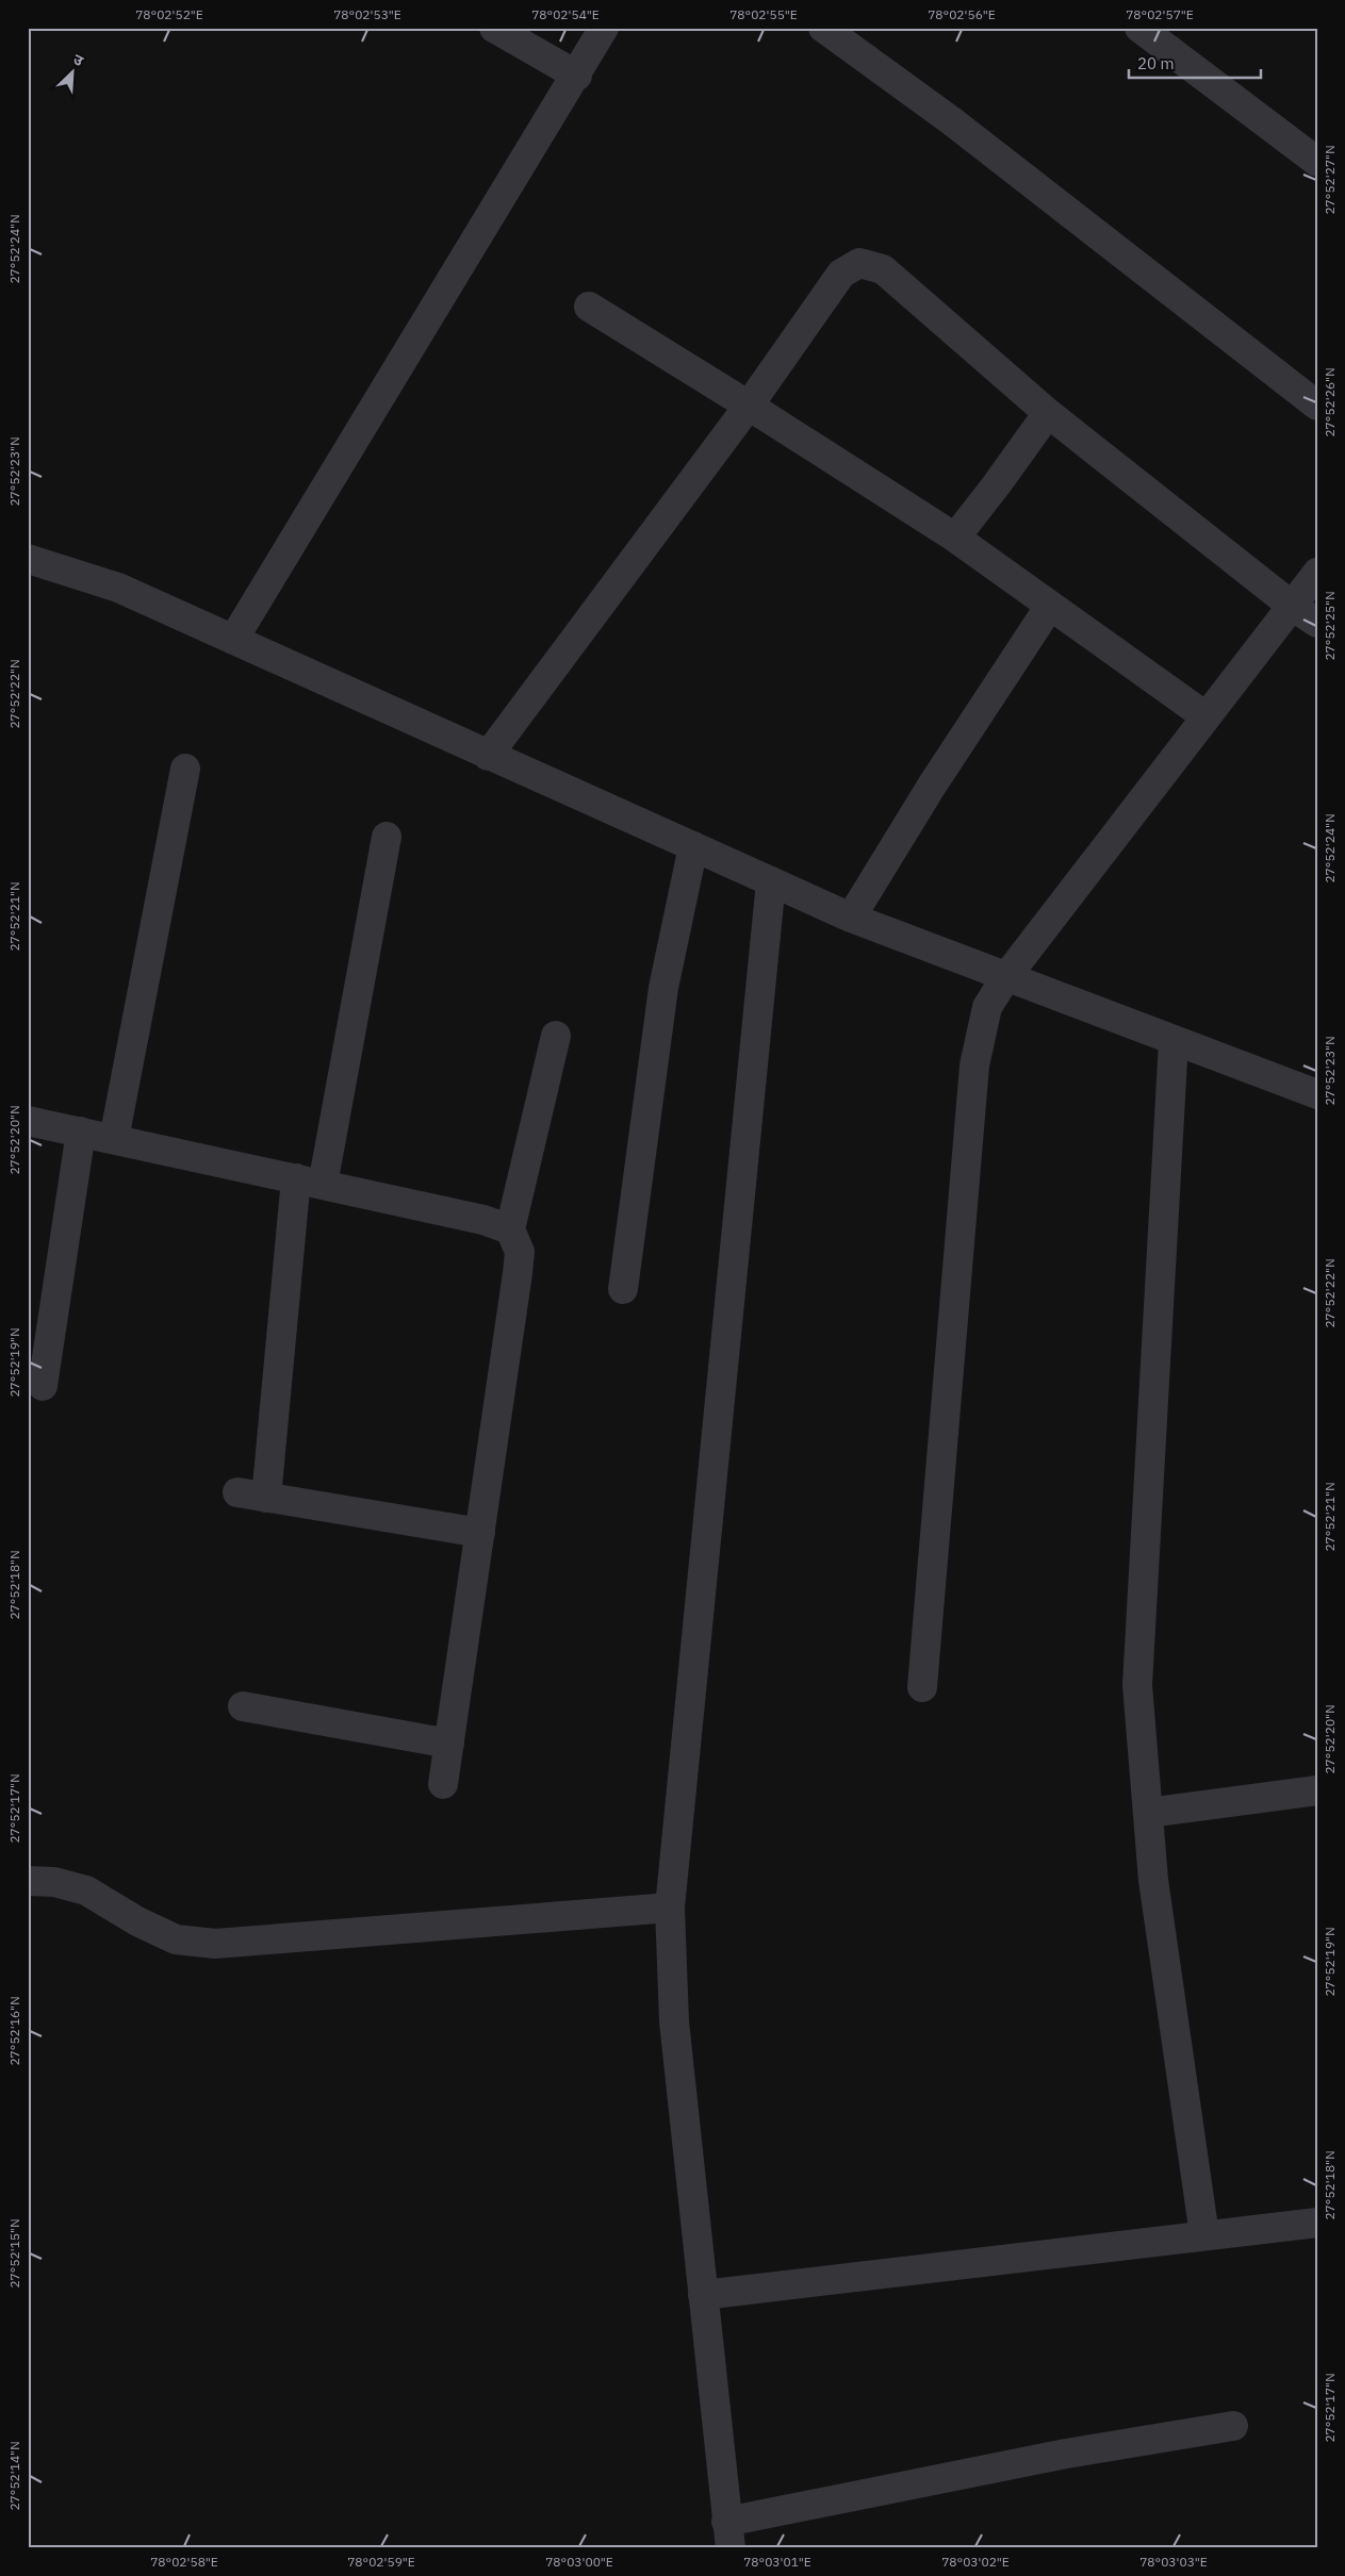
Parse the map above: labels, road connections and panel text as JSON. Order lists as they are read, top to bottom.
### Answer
{
  "scale_bar": "20 m",
  "north": "top right",
  "coordinates": [
    "78°02'52\"E",
    "78°02'53\"E",
    "78°02'54\"E",
    "78°02'55\"E",
    "78°02'56\"E",
    "78°02'57\"E",
    "27°52'27\"N",
    "27°52'24\"N",
    "27°52'26\"N",
    "27°52'23\"N",
    "27°52'25\"N",
    "27°52'22\"N",
    "27°52'21\"N",
    "27°52'20\"N",
    "27°52'19\"N",
    "27°52'18\"N",
    "27°52'17\"N",
    "27°52'16\"N",
    "27°52'15\"N",
    "27°52'14\"N",
    "78°02'58\"E",
    "78°02'59\"E",
    "78°03'00\"E",
    "78°03'01\"E",
    "78°03'02\"E",
    "78°03'03\"E"
  ]
}
